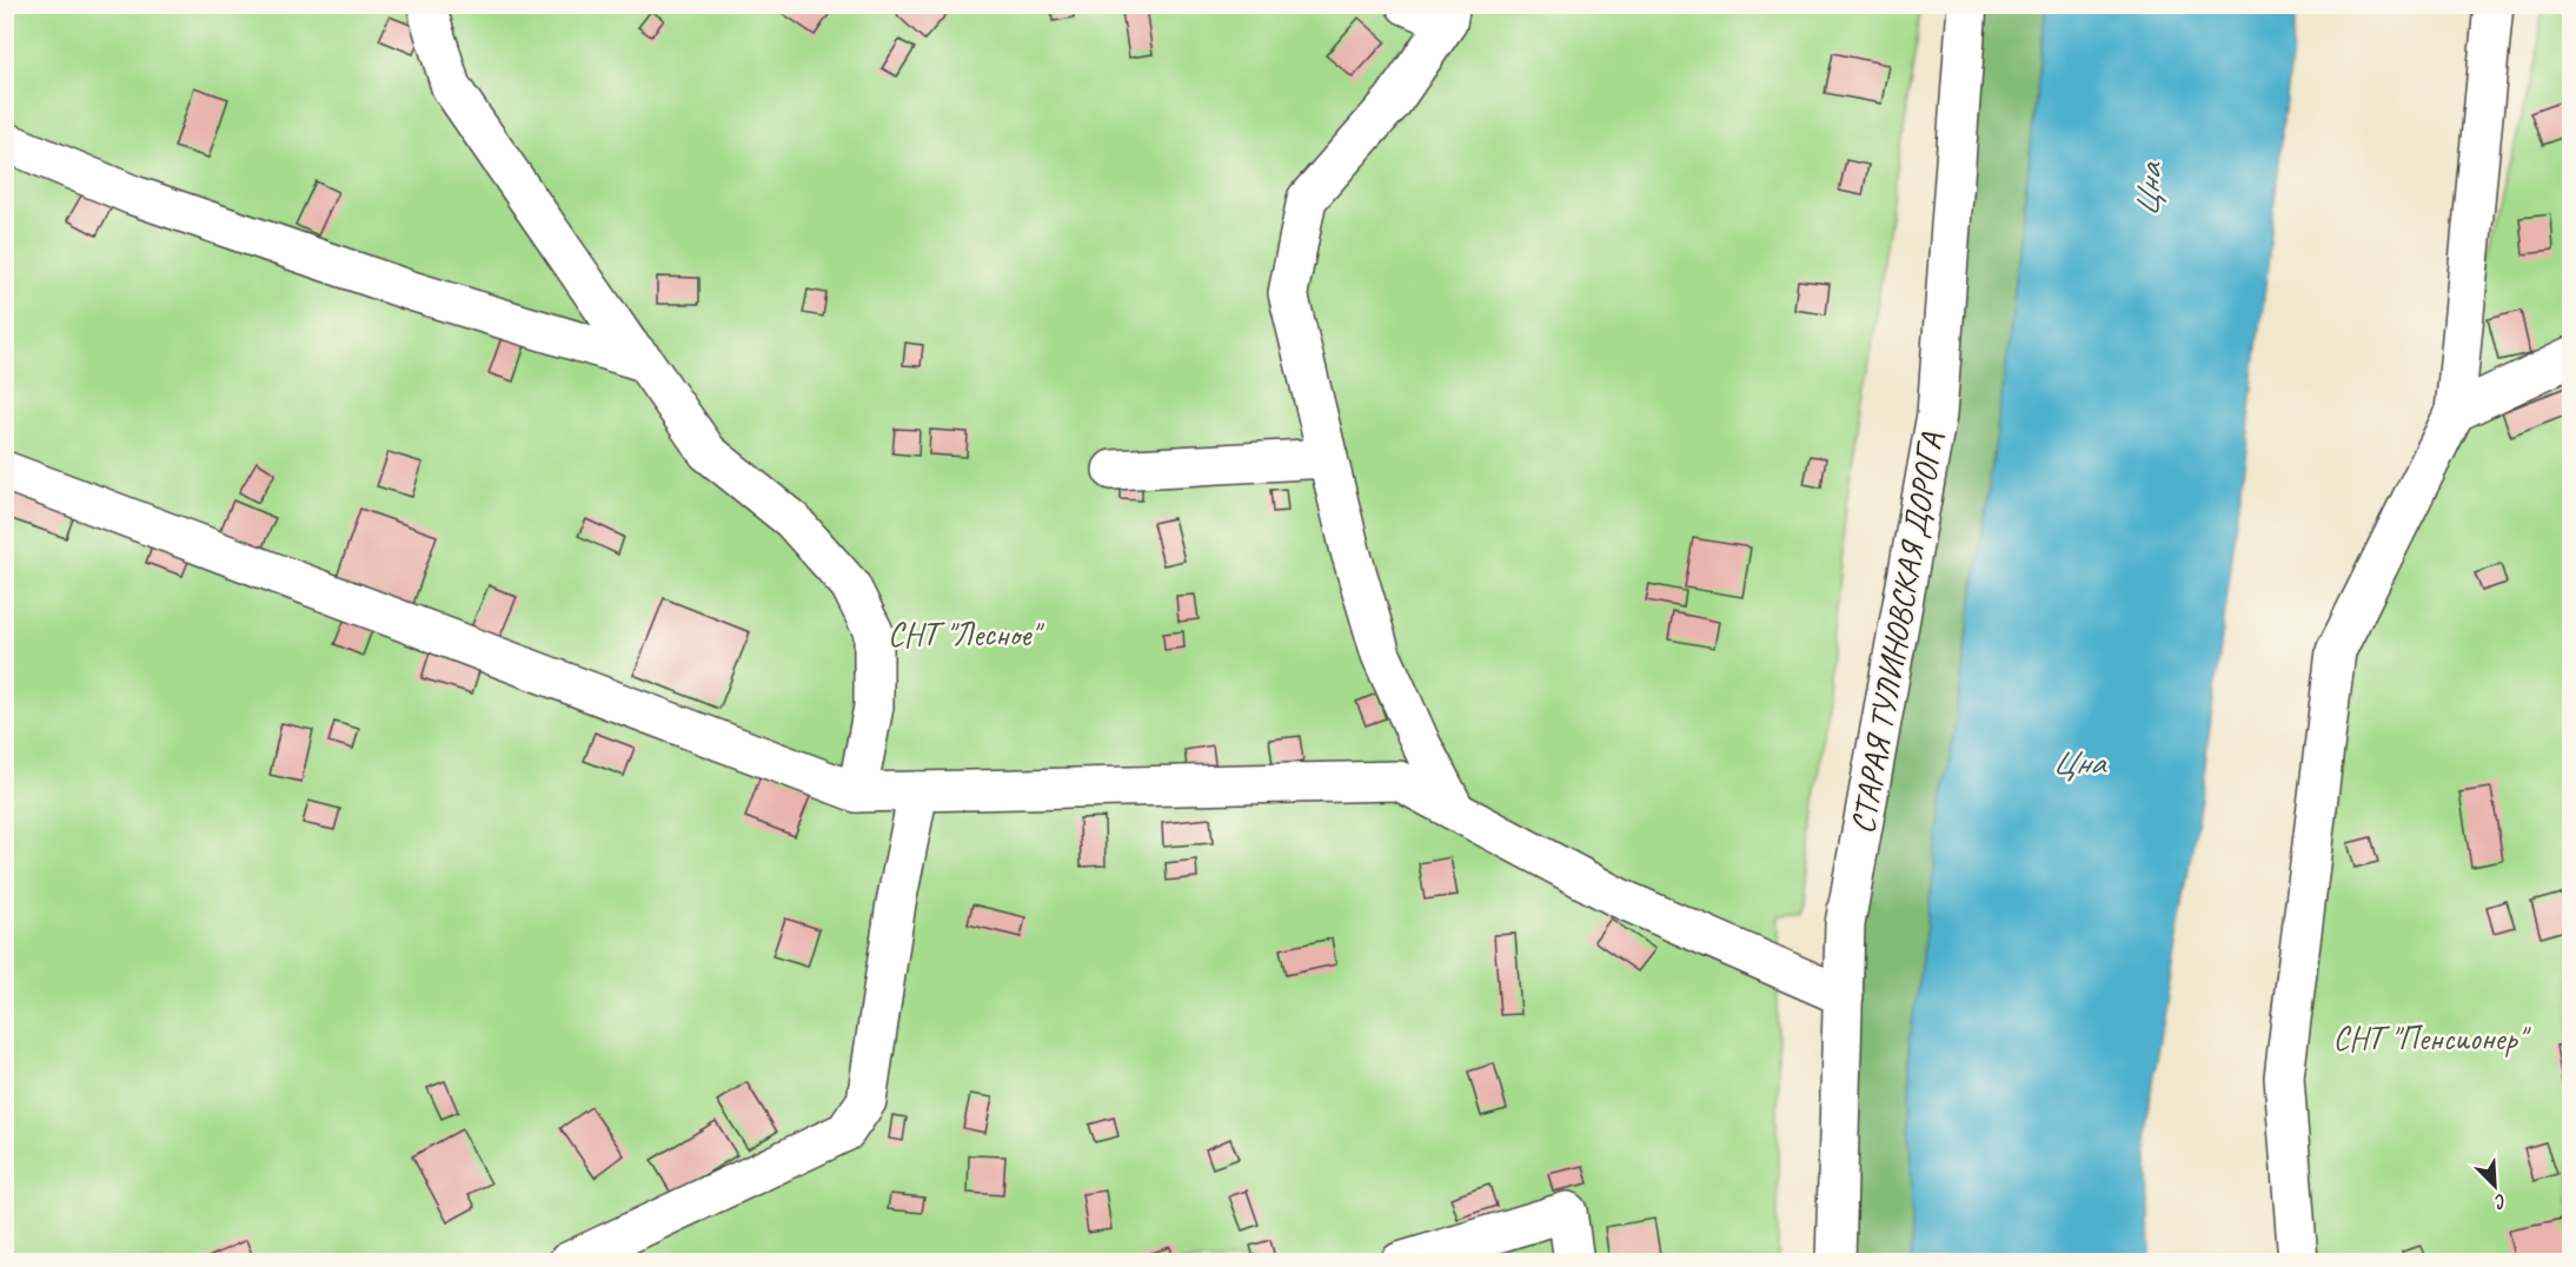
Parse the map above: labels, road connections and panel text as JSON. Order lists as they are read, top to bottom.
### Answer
{
  "streets": {
    "street": ["СТАРАЯ ТУЛИНОВСКАЯ ДОРОГА"]
  },
  "water": ["Цна"],
  "parks": ["СНТ \"Лесное\"", "СНТ \"Пенсионер\""],
  "north": "bottom right"
}
